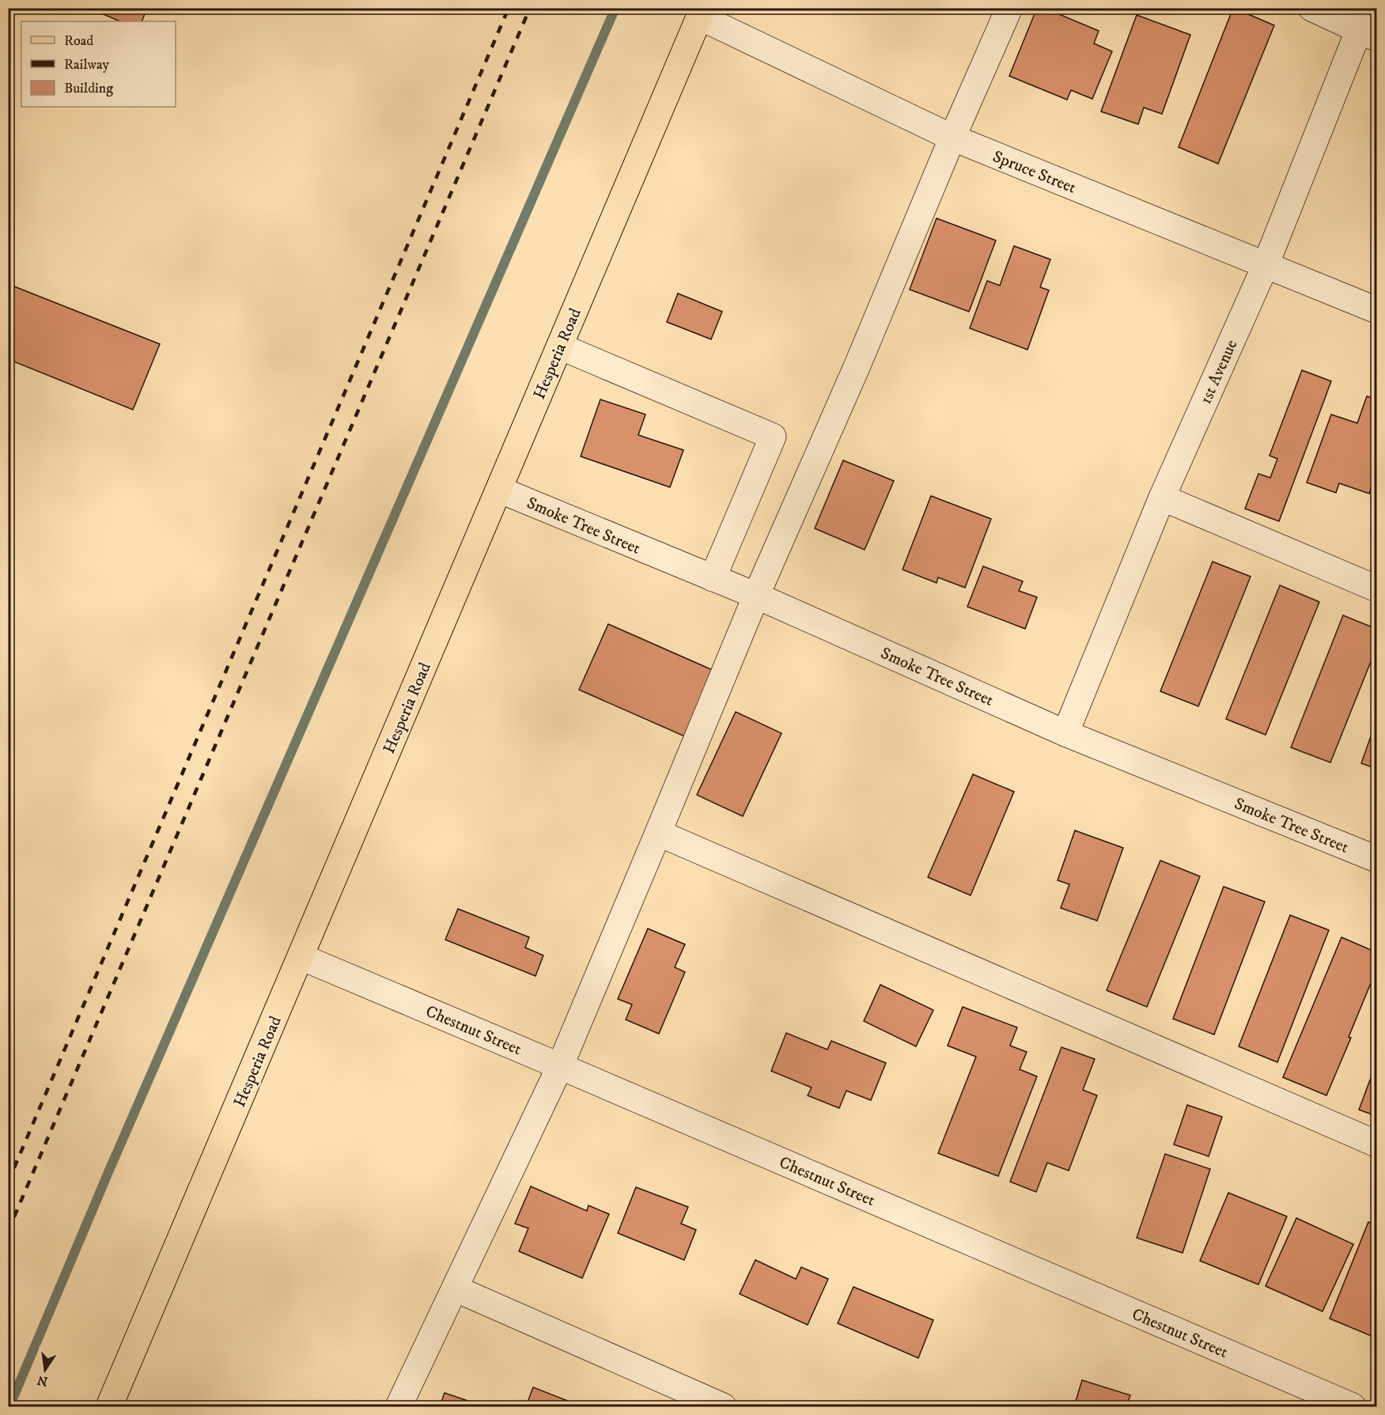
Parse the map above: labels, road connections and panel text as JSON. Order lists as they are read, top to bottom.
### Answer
{
  "streets": {
    "main road": ["Hesperia Road"],
    "street": [
      "Spruce Street",
      "1st Avenue",
      "Smoke Tree Street",
      "Chestnut Street"
    ]
  },
  "crossings": [
    ["Spruce Street", "Hesperia Road"],
    ["Spruce Street", "1st Avenue"],
    ["Hesperia Road", "Smoke Tree Street"],
    ["Hesperia Road", "Chestnut Street"],
    ["1st Avenue", "Smoke Tree Street"]
  ],
  "legend": ["Road", "Railway", "Building"],
  "north": "bottom"
}
